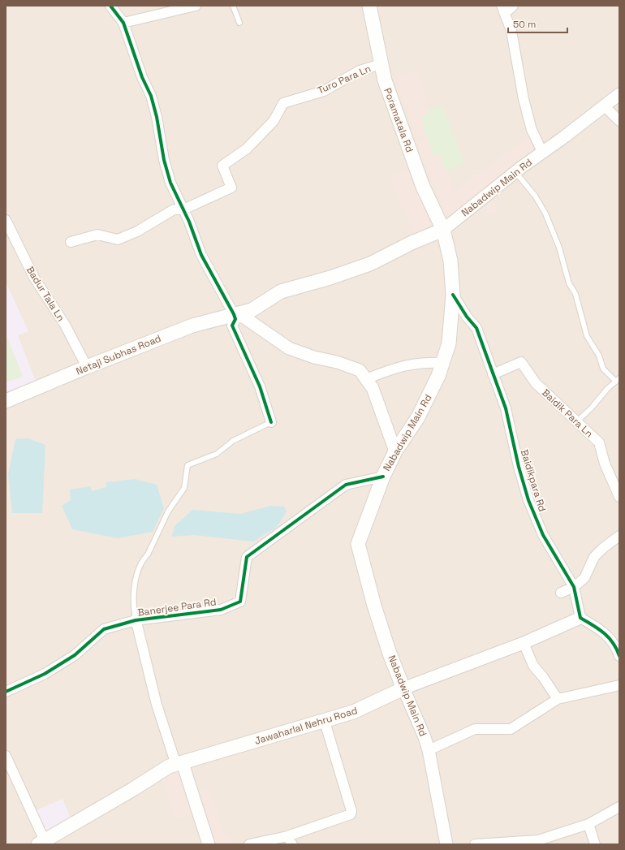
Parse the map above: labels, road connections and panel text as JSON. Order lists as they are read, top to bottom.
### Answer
{
  "streets": {
    "main road": [
      "Poramatala Rd",
      "Nabadwip Main Rd",
      "Netaji Subhas Road",
      "Jawaharlal Nehru Road"
    ],
    "street": [
      "Turo Para Ln",
      "Badur Tala Ln",
      "Baidik Para Ln",
      "Baidikpara Rd",
      "Banerjee Para Rd"
    ]
  },
  "crossings": [
    ["Turo Para Ln", "Poramatala Rd"],
    ["Poramatala Rd", "Nabadwip Main Rd"],
    ["Poramatala Rd", "Netaji Subhas Road"],
    ["Nabadwip Main Rd", "Netaji Subhas Road"],
    ["Nabadwip Main Rd", "Baidikpara Rd"],
    ["Nabadwip Main Rd", "Banerjee Para Rd"],
    ["Nabadwip Main Rd", "Jawaharlal Nehru Road"],
    ["Badur Tala Ln", "Netaji Subhas Road"],
    ["Baidik Para Ln", "Baidikpara Rd"],
    ["Baidikpara Rd", "Jawaharlal Nehru Road"]
  ],
  "scale_bar": "50 m"
}
